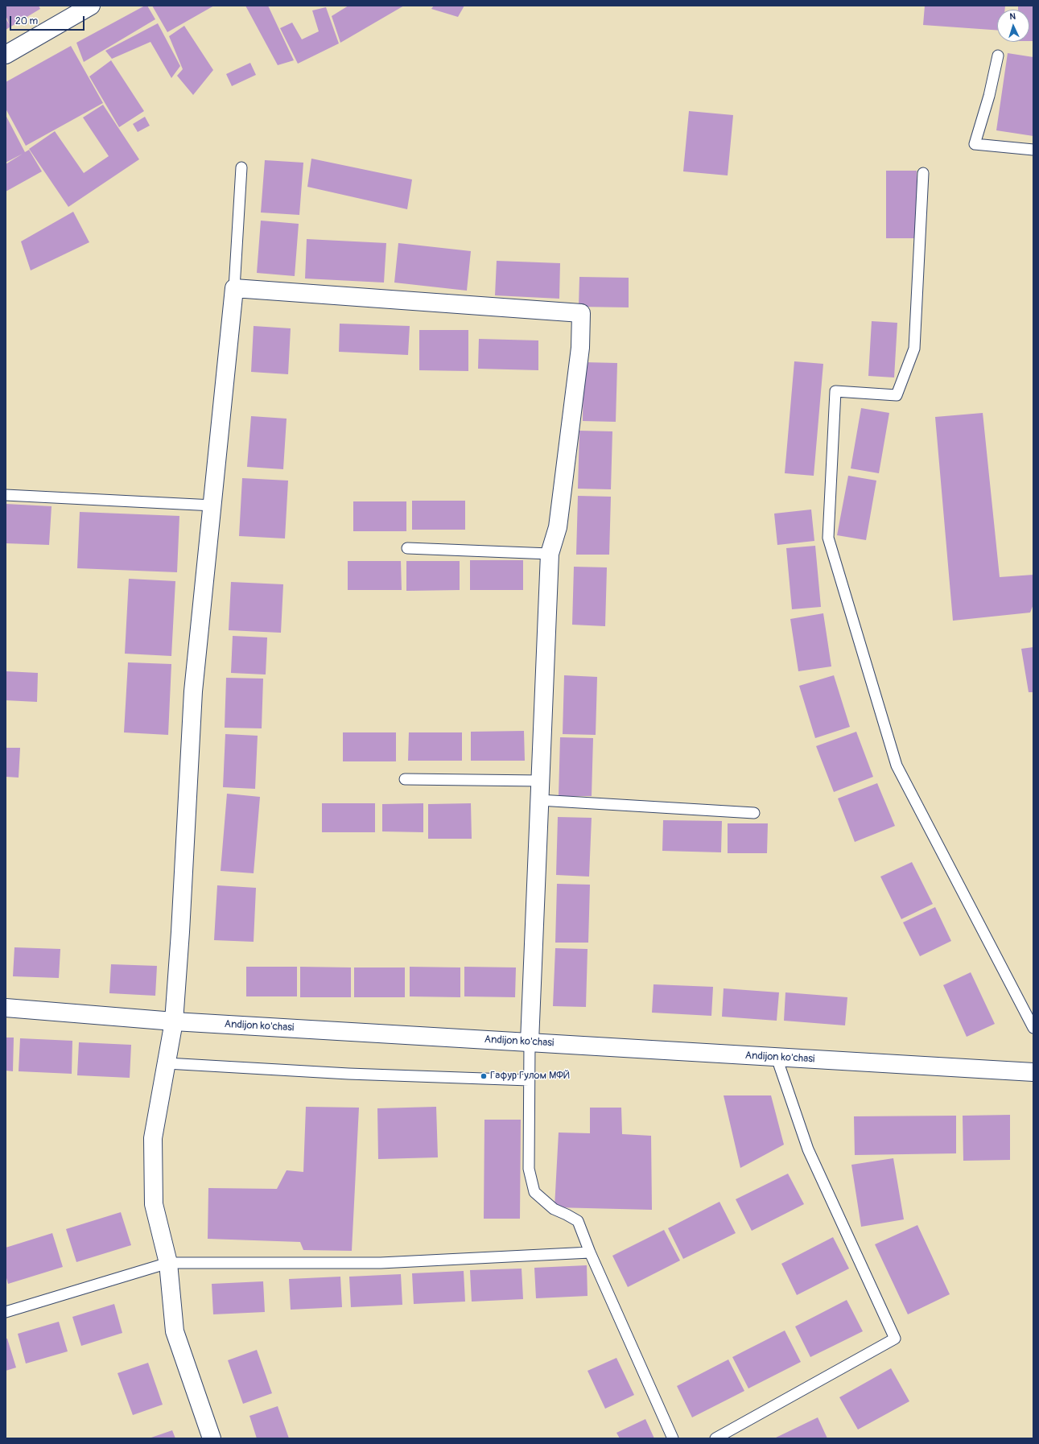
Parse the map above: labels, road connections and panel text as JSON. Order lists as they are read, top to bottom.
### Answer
{
  "streets": {
    "street": ["Andijon ko'chasi"]
  },
  "places": ["Гафур Гулом МФЙ"],
  "scale_bar": "20 m",
  "north": "top"
}
